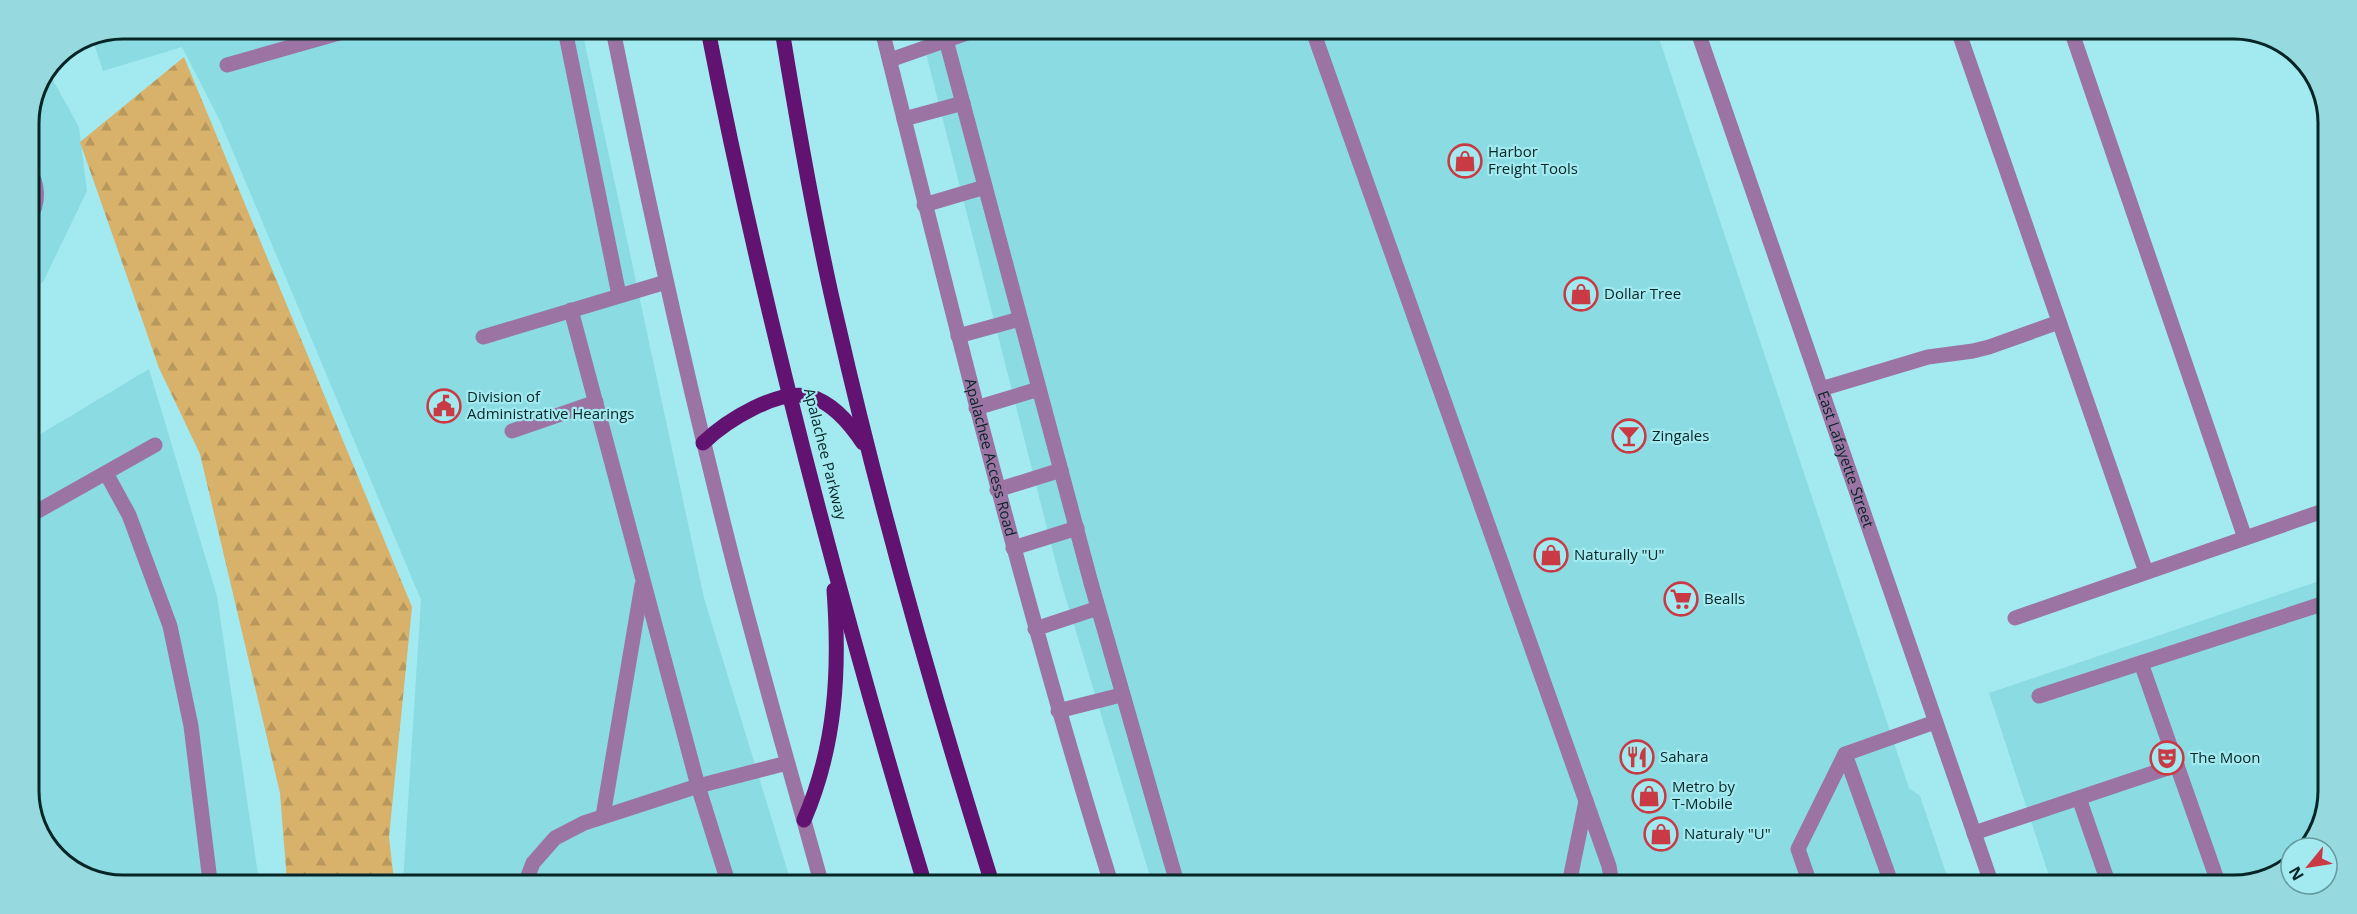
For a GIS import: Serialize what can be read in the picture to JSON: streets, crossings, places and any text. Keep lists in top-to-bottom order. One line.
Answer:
{"streets":{"main road":["Apalachee Parkway"],"street":["Apalachee Access Road","East Lafayette Street"]},"places":{"shop":["Harbor Freight Tools","Dollar Tree","Naturally \"U\"","Metro by T-Mobile","Naturaly \"U\""],"public building":["Division of Administrative Hearings"],"bar":["Zingales"],"supermarket":["Bealls"],"restaurant":["Sahara"],"theatre":["The Moon"]},"north":"bottom left"}
